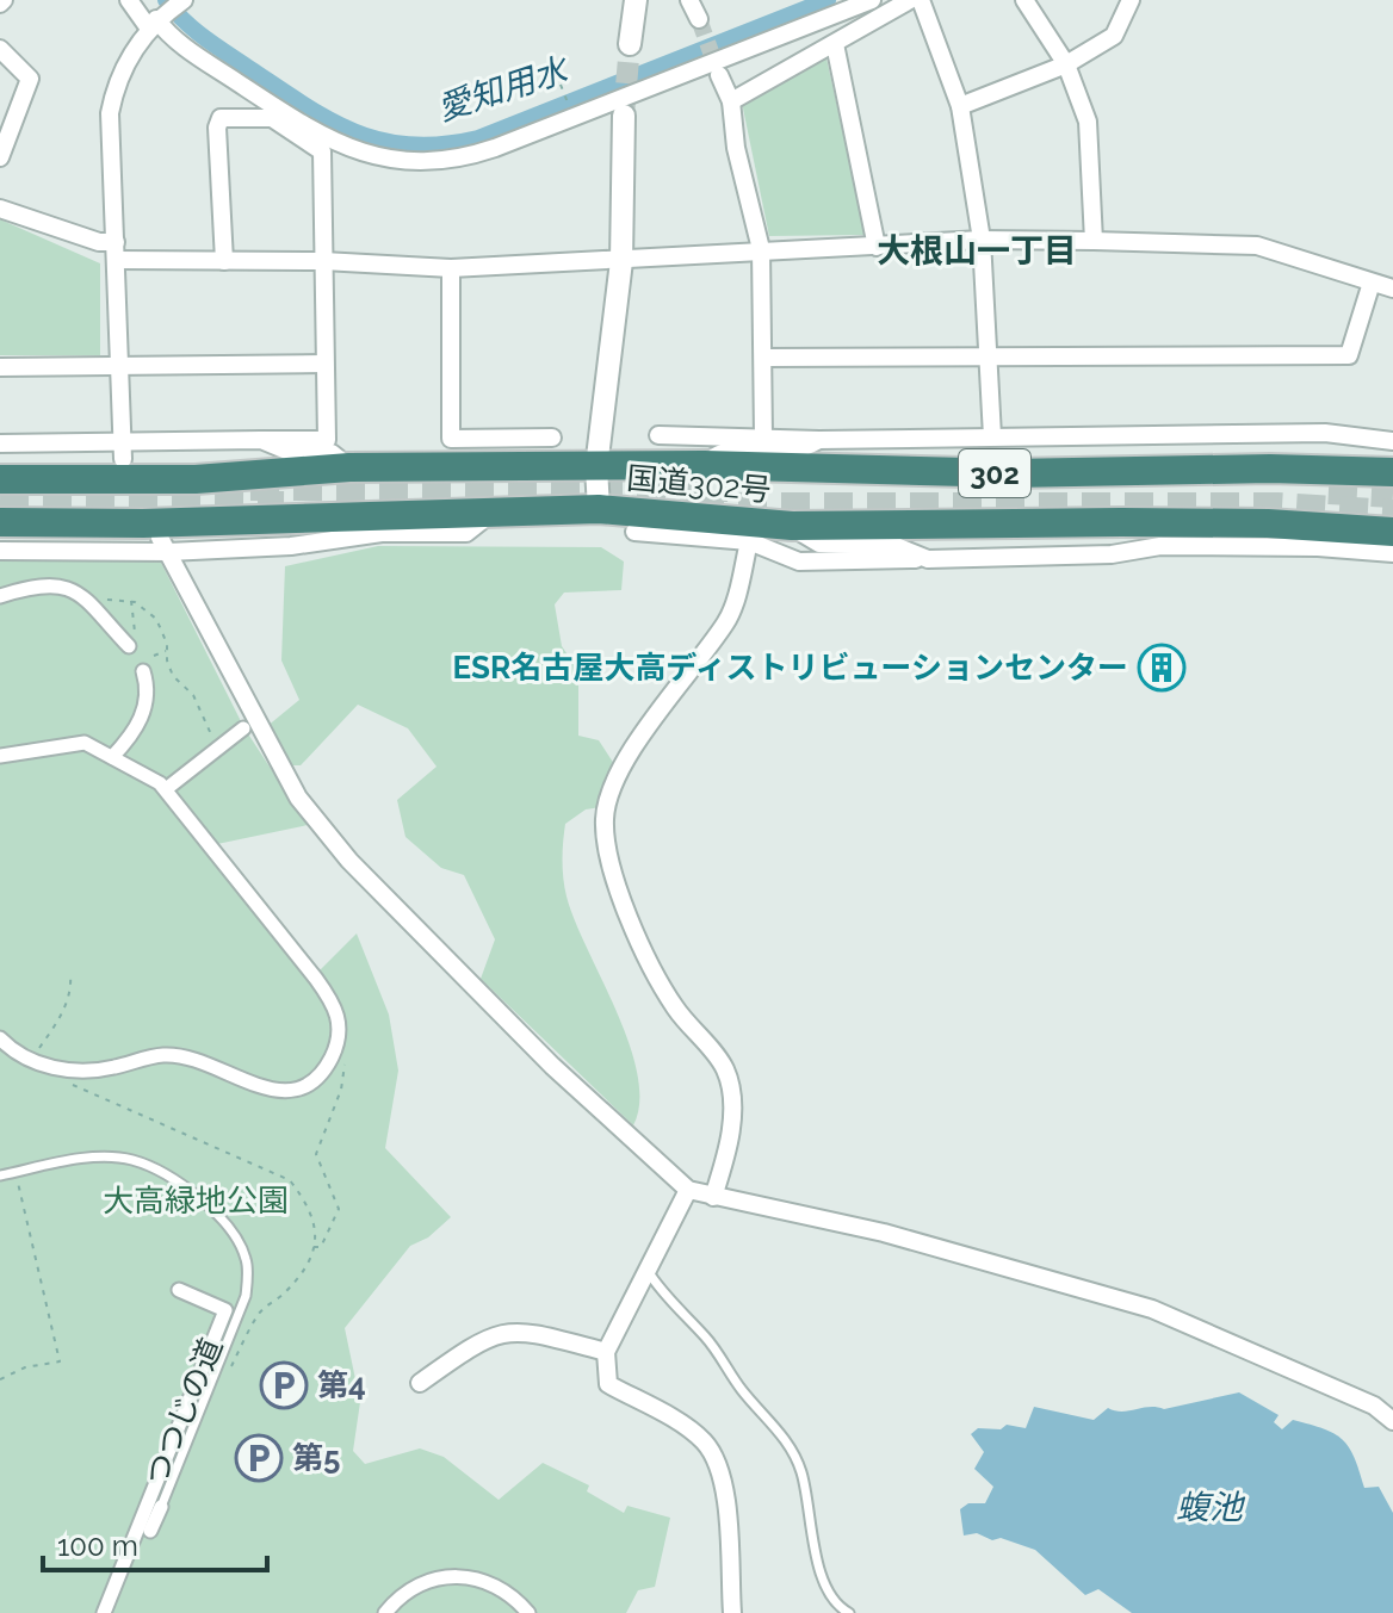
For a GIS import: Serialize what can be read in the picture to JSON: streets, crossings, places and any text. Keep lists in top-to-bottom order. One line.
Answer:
{"streets":{"highway":["302","国道302号"],"street":["つつじの道"]},"districts":["大根山一丁目"],"water":["愛知用水","蝮池"],"parks":["大高緑地公園"],"places":{"building":["ESR名古屋大高ディストリビューションセンター"],"parking":["第4","第5"]},"scale_bar":"100 m"}
